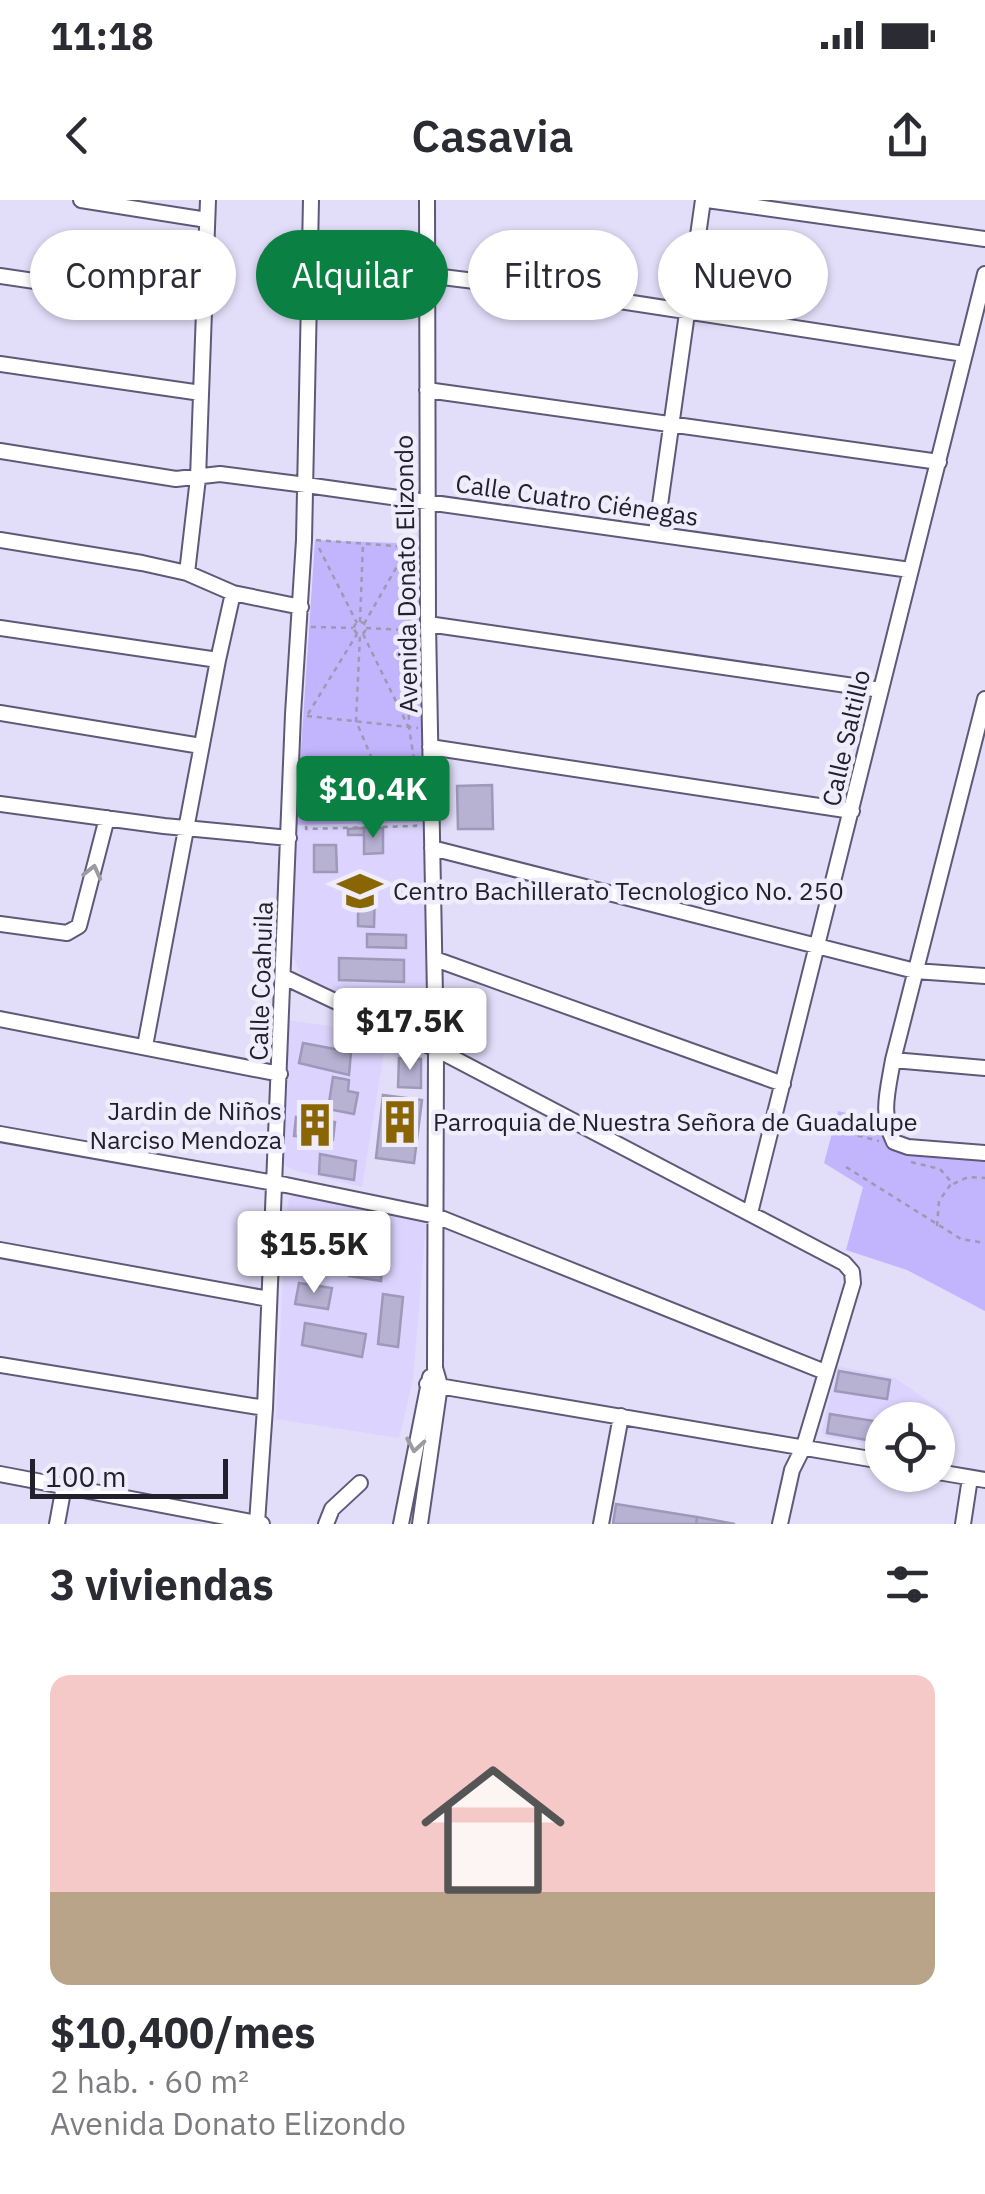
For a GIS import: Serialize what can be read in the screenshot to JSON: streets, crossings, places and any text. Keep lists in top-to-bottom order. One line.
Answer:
{"streets":{"street":["Calle Cuatro Ciénegas","Avenida Donato Elizondo","Calle Saltillo","Calle Coahuila"]},"crossings":[["Calle Cuatro Ciénegas","Avenida Donato Elizondo"],["Calle Cuatro Ciénegas","Calle Saltillo"],["Calle Cuatro Ciénegas","Calle Coahuila"]],"places":{"school or university":["Centro Bachillerato Tecnologico No. 250"],"building":["Parroquia de Nuestra Señora de Guadalupe","Jardin de Niños Narciso Mendoza"]},"scale_bar":"100 m","page":{"status":"11:18","header":"Casavia","chip":["Comprar","Alquilar","Filtros","Nuevo"],"price":["$10.4K","$17.5K","$15.5K"],"scale":"100 m","heading":"3 viviendas","list":[{"name":"$10,400/mes","note":"2 hab. · 60 m² · Avenida Donato Elizondo"}]}}
